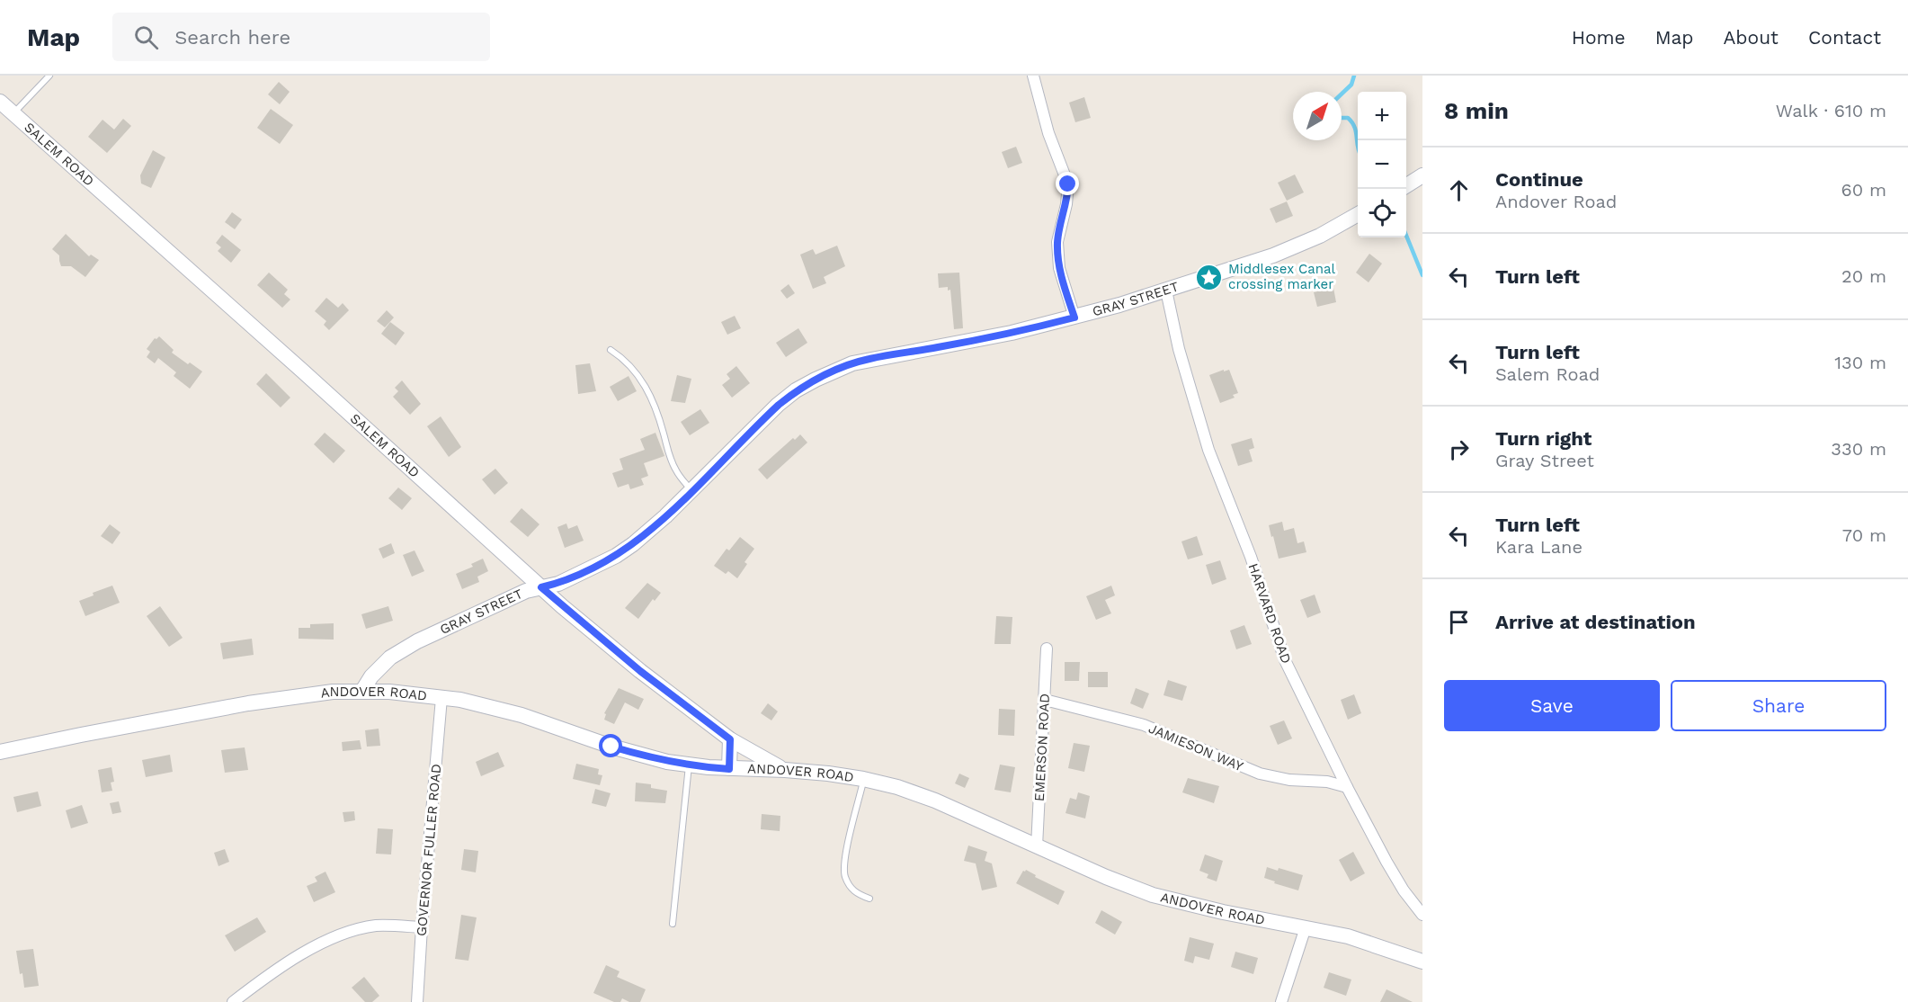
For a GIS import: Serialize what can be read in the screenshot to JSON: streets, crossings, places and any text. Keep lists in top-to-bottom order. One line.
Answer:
{"streets":{"main road":["SALEM ROAD","GRAY STREET","ANDOVER ROAD"],"street":["HARVARD ROAD","EMERSON ROAD","JAMIESON WAY","GOVERNOR FULLER ROAD"]},"crossings":[["SALEM ROAD","GRAY STREET"],["SALEM ROAD","ANDOVER ROAD"],["GRAY STREET","HARVARD ROAD"],["GRAY STREET","ANDOVER ROAD"],["HARVARD ROAD","JAMIESON WAY"],["ANDOVER ROAD","EMERSON ROAD"],["ANDOVER ROAD","GOVERNOR FULLER ROAD"],["EMERSON ROAD","JAMIESON WAY"]],"places":{"place":["Middlesex Canal crossing marker"]},"north":"top right","page":{"header":"Map","search":"Search here","nav":["Home","Map","About","Contact"],"heading":["8 min","Walk · 610 m"],"map_buttons":["+","−"],"list":[["Continue","Andover Road","60 m"],["Turn left","20 m"],["Turn left","Salem Road","130 m"],["Turn right","Gray Street","330 m"],["Turn left","Kara Lane","70 m"],"Arrive at destination"],"buttons":["Save","Share"]}}
